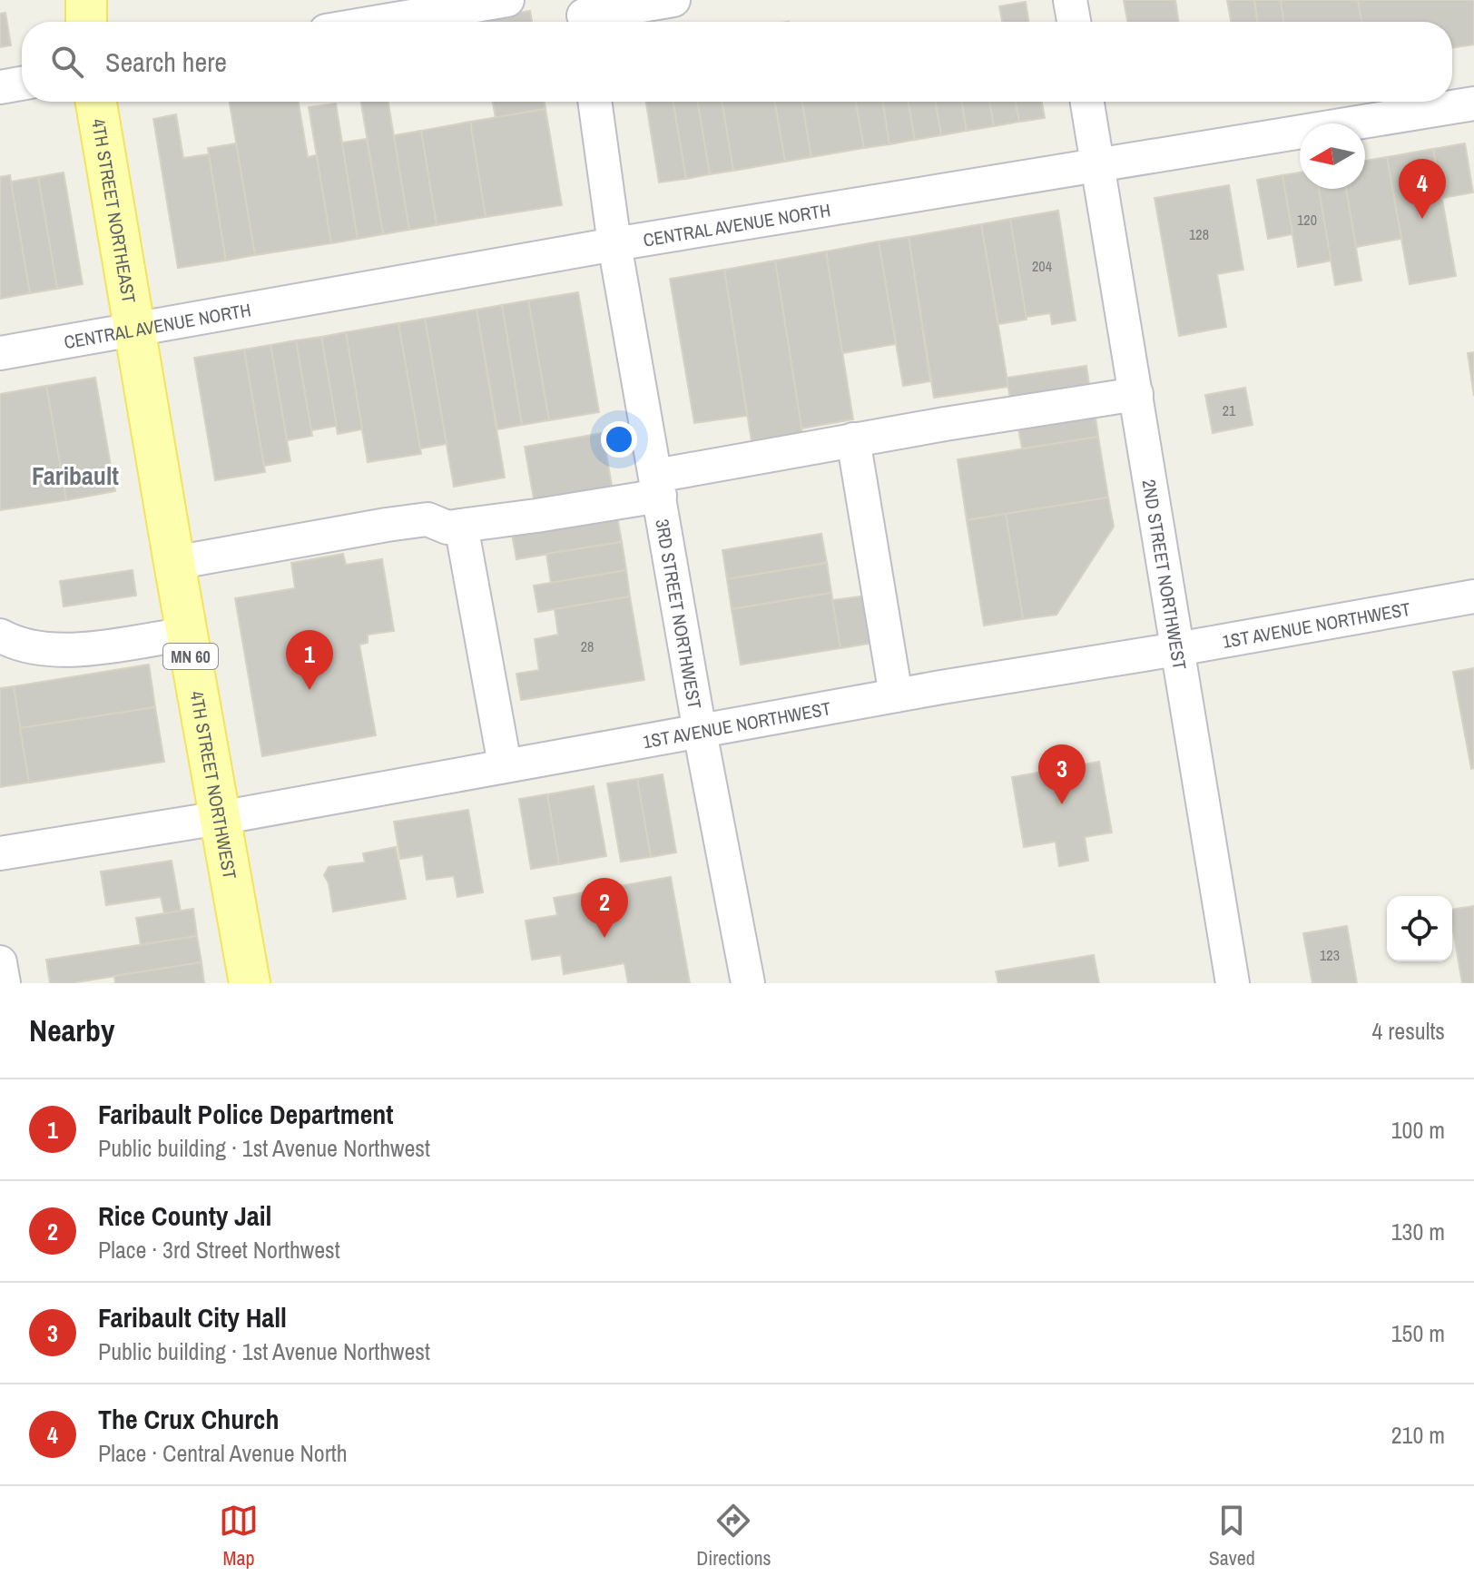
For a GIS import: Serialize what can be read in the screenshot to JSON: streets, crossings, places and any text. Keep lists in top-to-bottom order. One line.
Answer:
{"streets":{"main road":["4TH STREET NORTHEAST","MN 60","4TH STREET NORTHWEST"],"street":["CENTRAL AVENUE NORTH","2ND STREET NORTHWEST","3RD STREET NORTHWEST","1ST AVENUE NORTHWEST"]},"crossings":[["4TH STREET NORTHEAST","CENTRAL AVENUE NORTH"],["4TH STREET NORTHEAST","4TH STREET NORTHWEST"],["CENTRAL AVENUE NORTH","2ND STREET NORTHWEST"],["CENTRAL AVENUE NORTH","3RD STREET NORTHWEST"],["CENTRAL AVENUE NORTH","4TH STREET NORTHWEST"],["2ND STREET NORTHWEST","1ST AVENUE NORTHWEST"],["3RD STREET NORTHWEST","1ST AVENUE NORTHWEST"],["1ST AVENUE NORTHWEST","4TH STREET NORTHWEST"]],"districts":["Faribault"],"house_numbers":["120","128","204","21","28","123"],"north":"left","page":{"search":"Search here","pins":["4","1","3","2"],"heading":["Nearby","4 results"],"list":[{"mark":"1","name":"Faribault Police Department","note":"Public building · 1st Avenue Northwest","value":"100 m"},{"mark":"2","name":"Rice County Jail","note":"Place · 3rd Street Northwest","value":"130 m"},{"mark":"3","name":"Faribault City Hall","note":"Public building · 1st Avenue Northwest","value":"150 m"},{"mark":"4","name":"The Crux Church","note":"Place · Central Avenue North","value":"210 m"}],"nav":["Map","Directions","Saved"]}}
